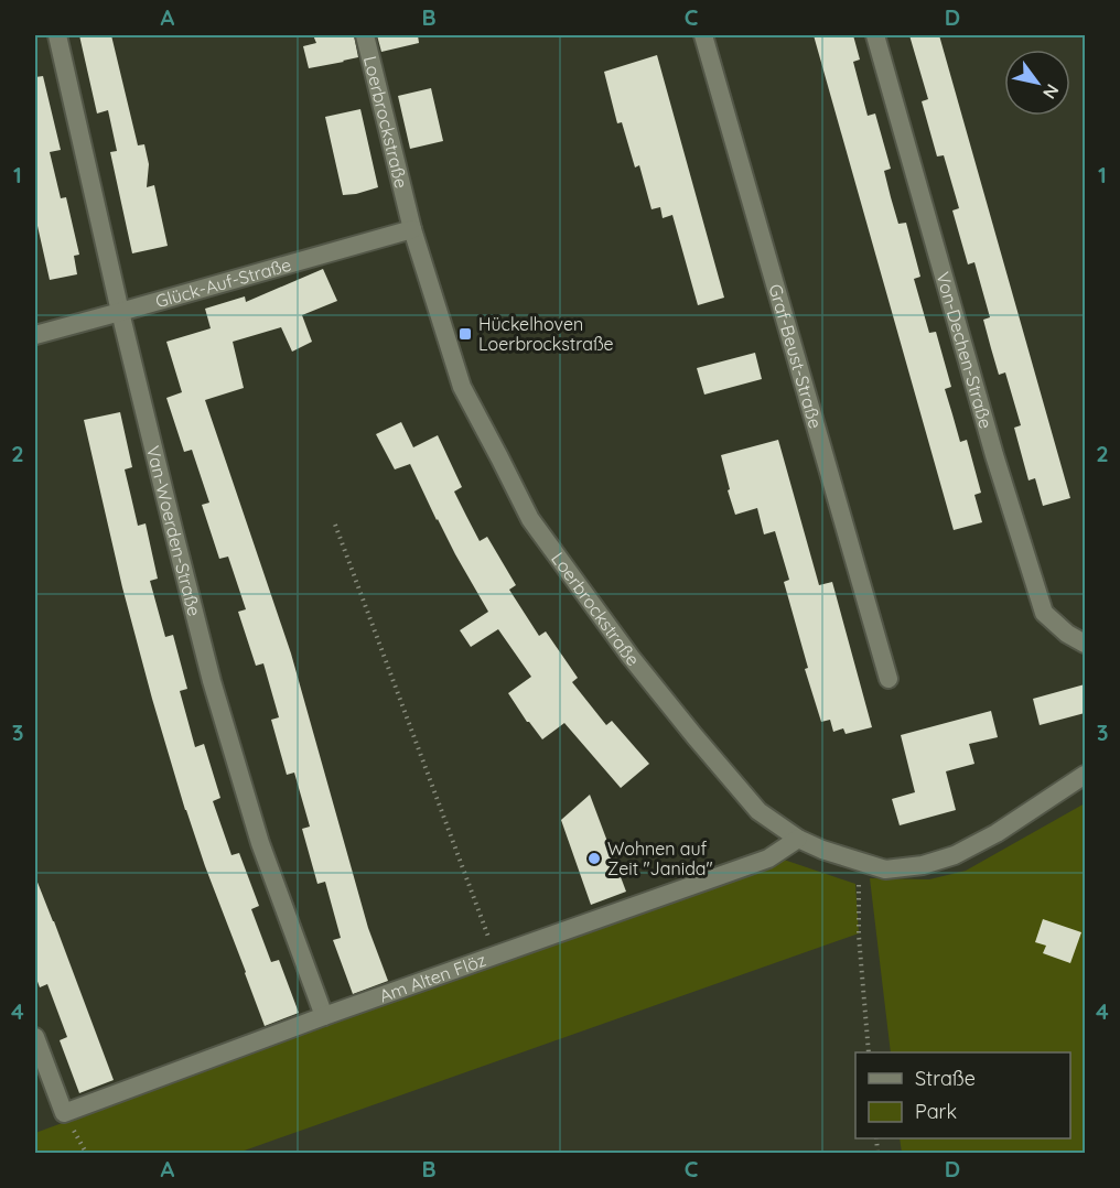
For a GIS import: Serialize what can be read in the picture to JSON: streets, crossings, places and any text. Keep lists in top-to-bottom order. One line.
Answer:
{"streets":{"street":["Loerbrockstraße","Glück-Auf-Straße","Von-Dechen-Straße","Graf-Beust-Straße","Van-Woerden-Straße","Am Alten Flöz"]},"crossings":[["Loerbrockstraße","Glück-Auf-Straße"],["Loerbrockstraße","Am Alten Flöz"],["Glück-Auf-Straße","Van-Woerden-Straße"],["Van-Woerden-Straße","Am Alten Flöz"]],"places":{"transit":["Hückelhoven Loerbrockstraße"],"other":["Wohnen auf Zeit \"Janida\""]},"legend":["Straße","Park"],"north":"bottom right","grid":{"columns":["A","B","C","D"],"rows":["1","2","3","4"]}}
